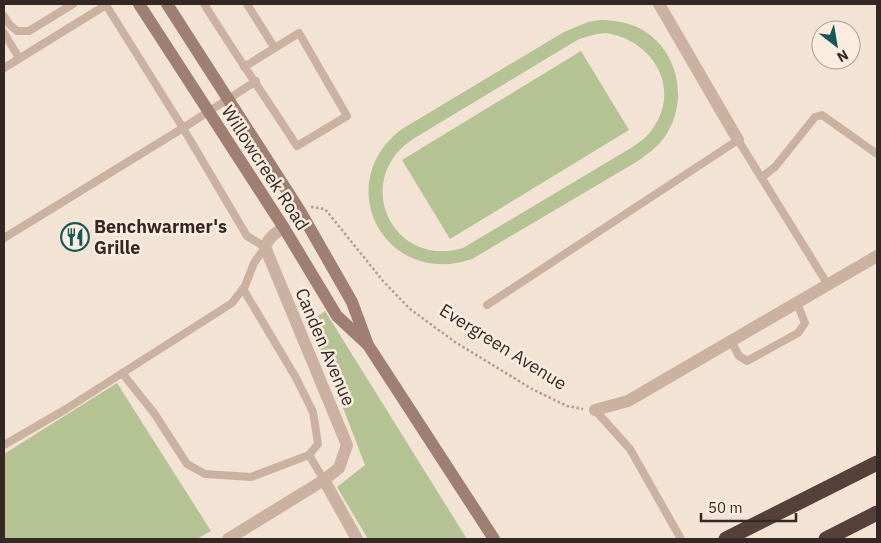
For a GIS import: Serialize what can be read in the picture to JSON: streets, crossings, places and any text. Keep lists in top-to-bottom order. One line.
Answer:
{"streets":{"main road":["Willowcreek Road"],"street":["Canden Avenue"],"path":["Evergreen Avenue"]},"crossings":[["Willowcreek Road","Evergreen Avenue"]],"places":{"restaurant":["Benchwarmer's Grille"]},"scale_bar":"50 m","north":"bottom right"}
